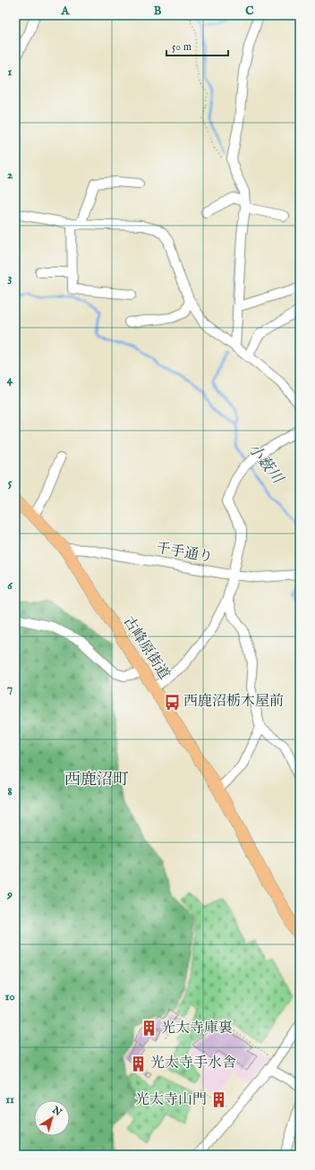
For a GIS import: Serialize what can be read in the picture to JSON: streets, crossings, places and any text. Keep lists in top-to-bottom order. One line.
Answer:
{"streets":{"main road":["古峰原街道"],"street":["千手通り"]},"crossings":[["千手通り","古峰原街道"]],"districts":["西鹿沼町"],"water":["小薮川"],"places":{"bus stop":["西鹿沼栃木屋前"],"building":["光太寺庫裏","光太寺手水舎","光太寺山門"]},"scale_bar":"50 m","north":"top right","grid":{"columns":["A","B","C"],"rows":["1","2","3","4","5","6","7","8","9","10","11"]}}
